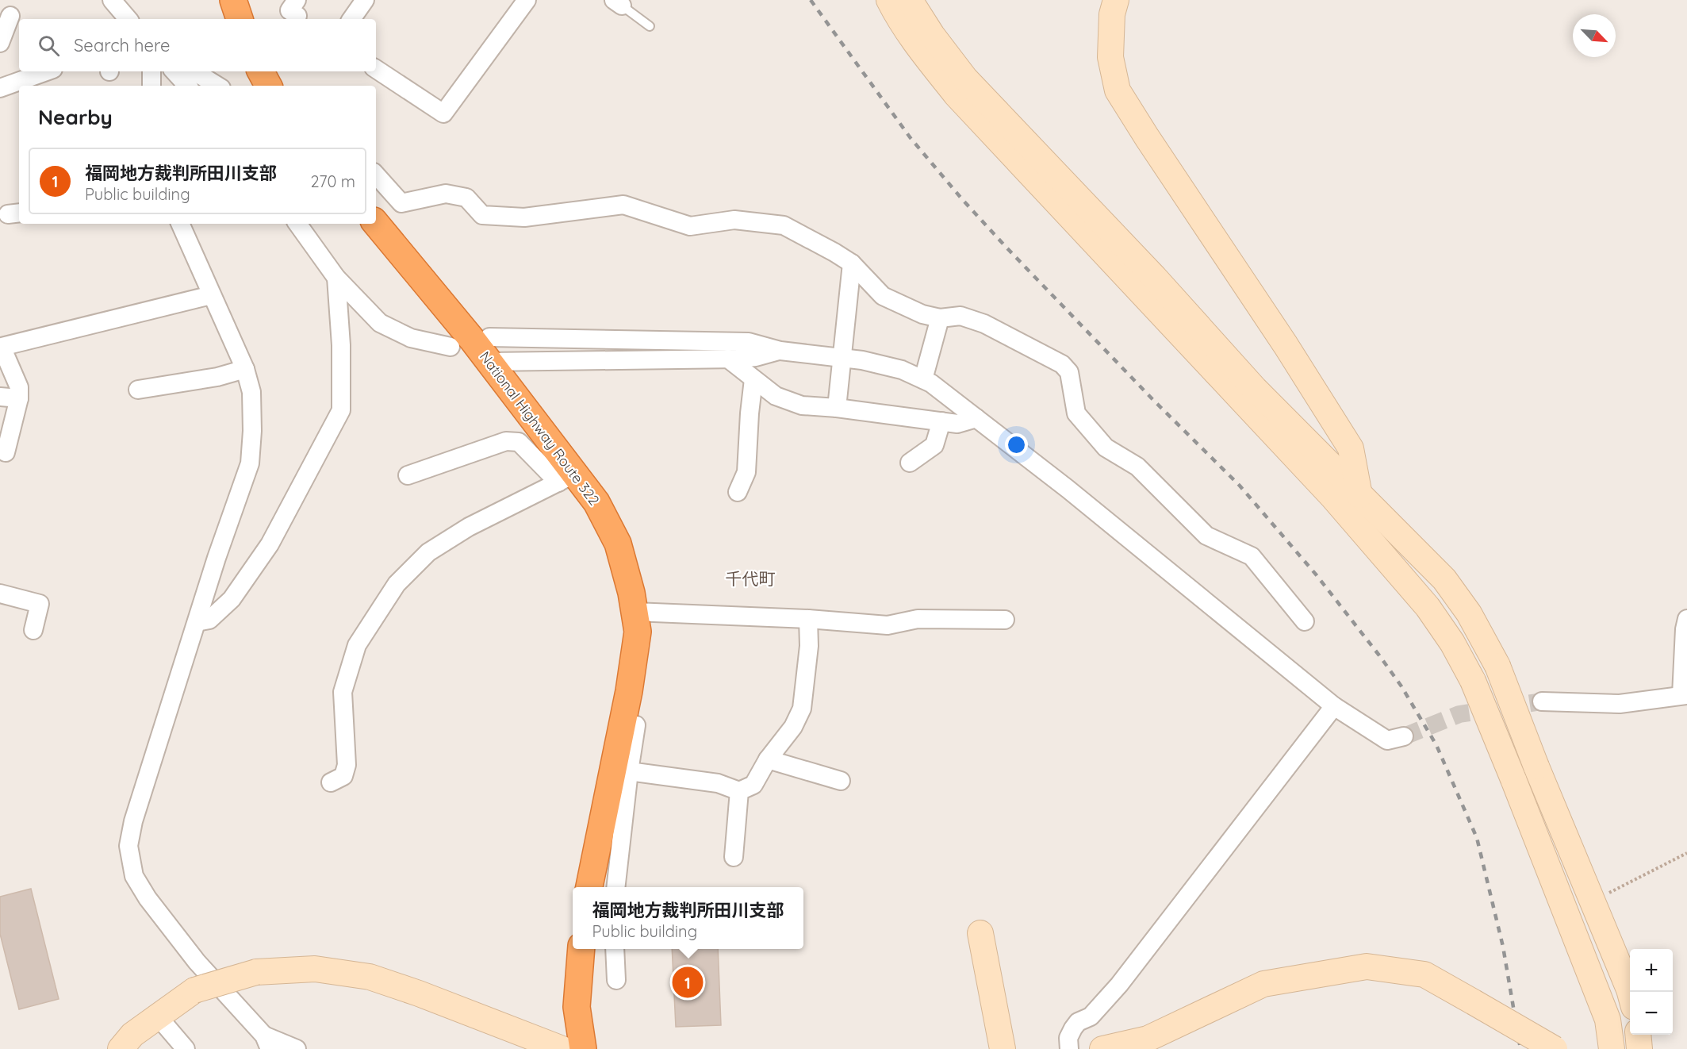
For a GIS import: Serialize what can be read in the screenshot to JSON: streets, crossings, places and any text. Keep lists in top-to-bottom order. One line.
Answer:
{"streets":{"highway":["National Highway Route 322"]},"districts":["千代町"],"north":"bottom right","page":{"search":"Search here","heading":"Nearby","list":[{"mark":"1","name":"福岡地方裁判所田川支部","note":"Public building","value":"270 m"}],"popup":["福岡地方裁判所田川支部","Public building"],"map_buttons":["+","−"],"pins":"1"}}
